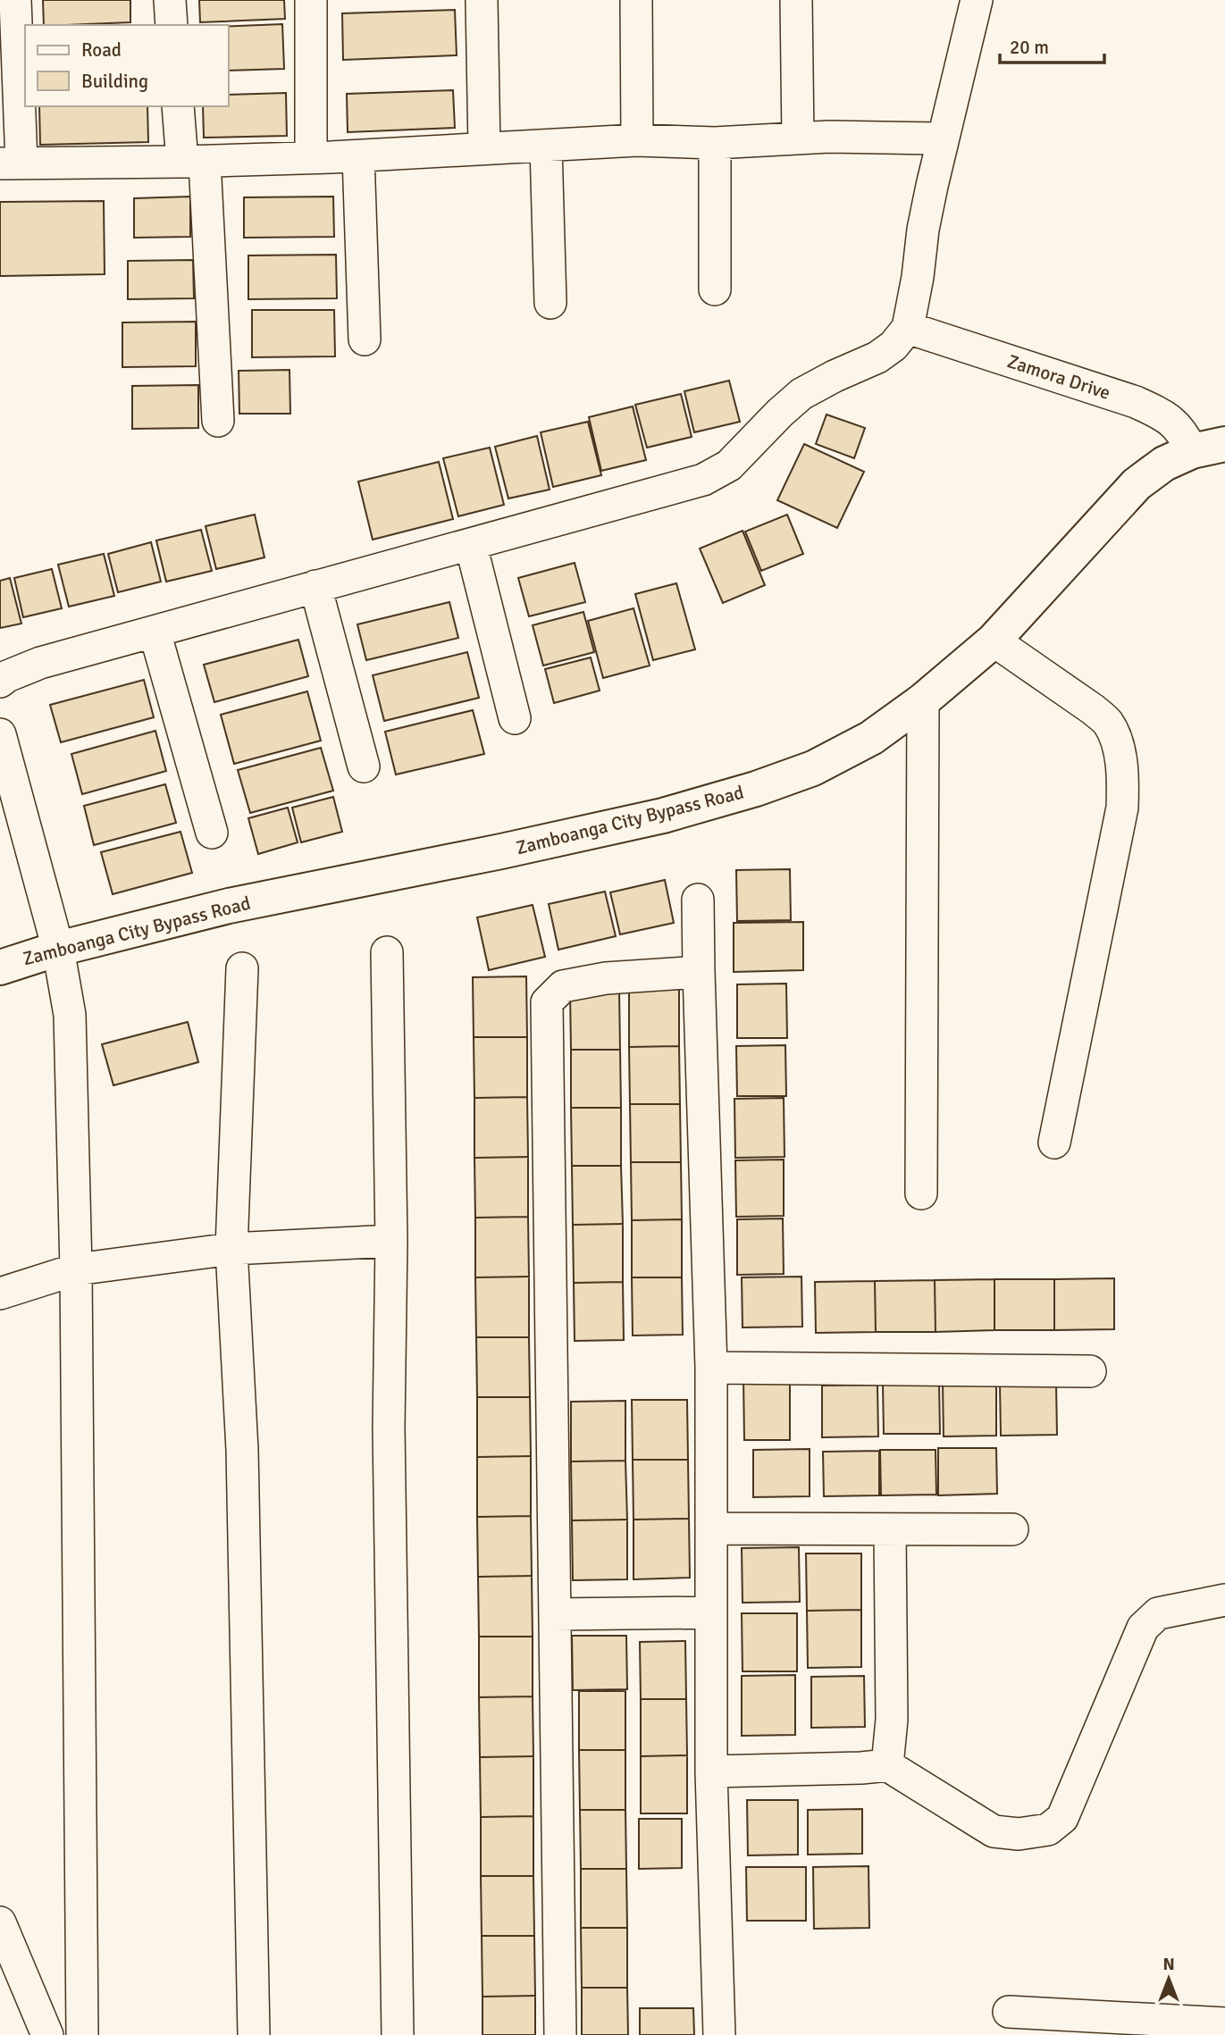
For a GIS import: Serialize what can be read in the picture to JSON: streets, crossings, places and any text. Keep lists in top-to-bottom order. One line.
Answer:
{"streets":{"main road":["Zamboanga City Bypass Road"],"street":["Zamora Drive"]},"crossings":[["Zamora Drive","Zamboanga City Bypass Road"]],"legend":["Road","Building"],"scale_bar":"20 m","north":"top"}
